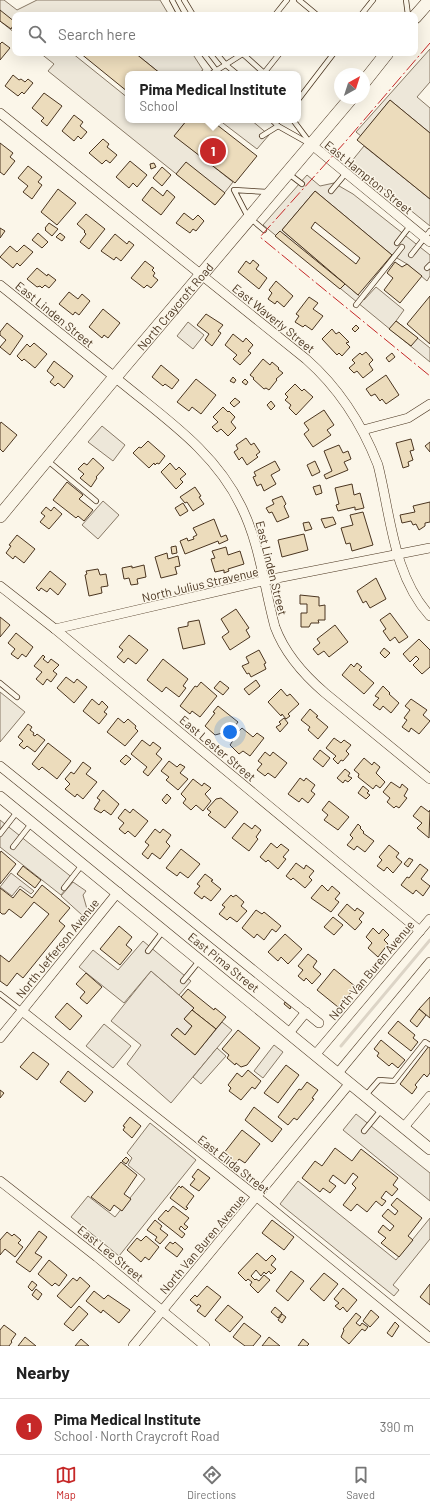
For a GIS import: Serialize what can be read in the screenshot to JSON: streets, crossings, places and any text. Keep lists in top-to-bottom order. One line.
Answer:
{"streets":{"main road":["North Craycroft Road"],"street":["East Hampton Street","East Linden Street","East Waverly Street","North Julius Stravenue","East Lester Street","North Jefferson Avenue","East Pima Street","North Van Buren Avenue","East Elida Street","East Lee Street"]},"crossings":[["East Hampton Street","North Craycroft Road"],["North Craycroft Road","East Linden Street"],["North Craycroft Road","East Waverly Street"],["East Linden Street","North Julius Stravenue"],["East Waverly Street","North Julius Stravenue"],["North Julius Stravenue","East Lester Street"],["East Lester Street","North Van Buren Avenue"],["North Jefferson Avenue","East Pima Street"],["North Jefferson Avenue","East Elida Street"],["East Pima Street","North Van Buren Avenue"],["North Van Buren Avenue","East Elida Street"],["North Van Buren Avenue","East Lee Street"]],"north":"top right","page":{"search":"Search here","popup":["Pima Medical Institute","School"],"pins":"1","heading":"Nearby","list":[{"mark":"1","name":"Pima Medical Institute","note":"School · North Craycroft Road","value":"390 m"}],"nav":["Map","Directions","Saved"]}}
